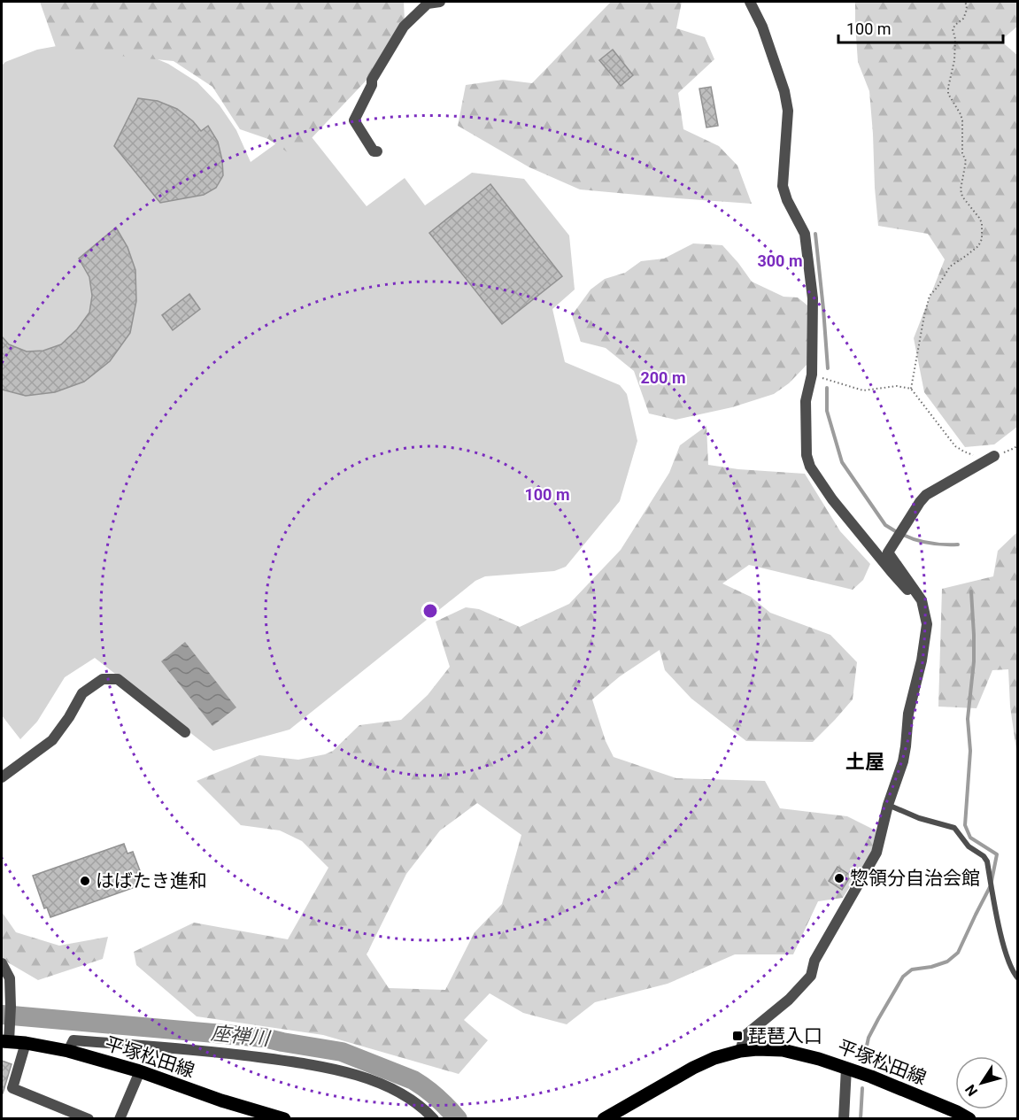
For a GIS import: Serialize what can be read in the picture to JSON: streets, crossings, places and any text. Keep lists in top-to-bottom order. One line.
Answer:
{"streets":{"main road":["平塚松田線"]},"districts":["土屋"],"water":["座禅川"],"places":{"other":["惣領分自治会館","はばたき進和"],"transit":["琵琶入口"]},"scale_bar":"100 m","north":"bottom left","rings":["300 m","200 m","100 m"]}
